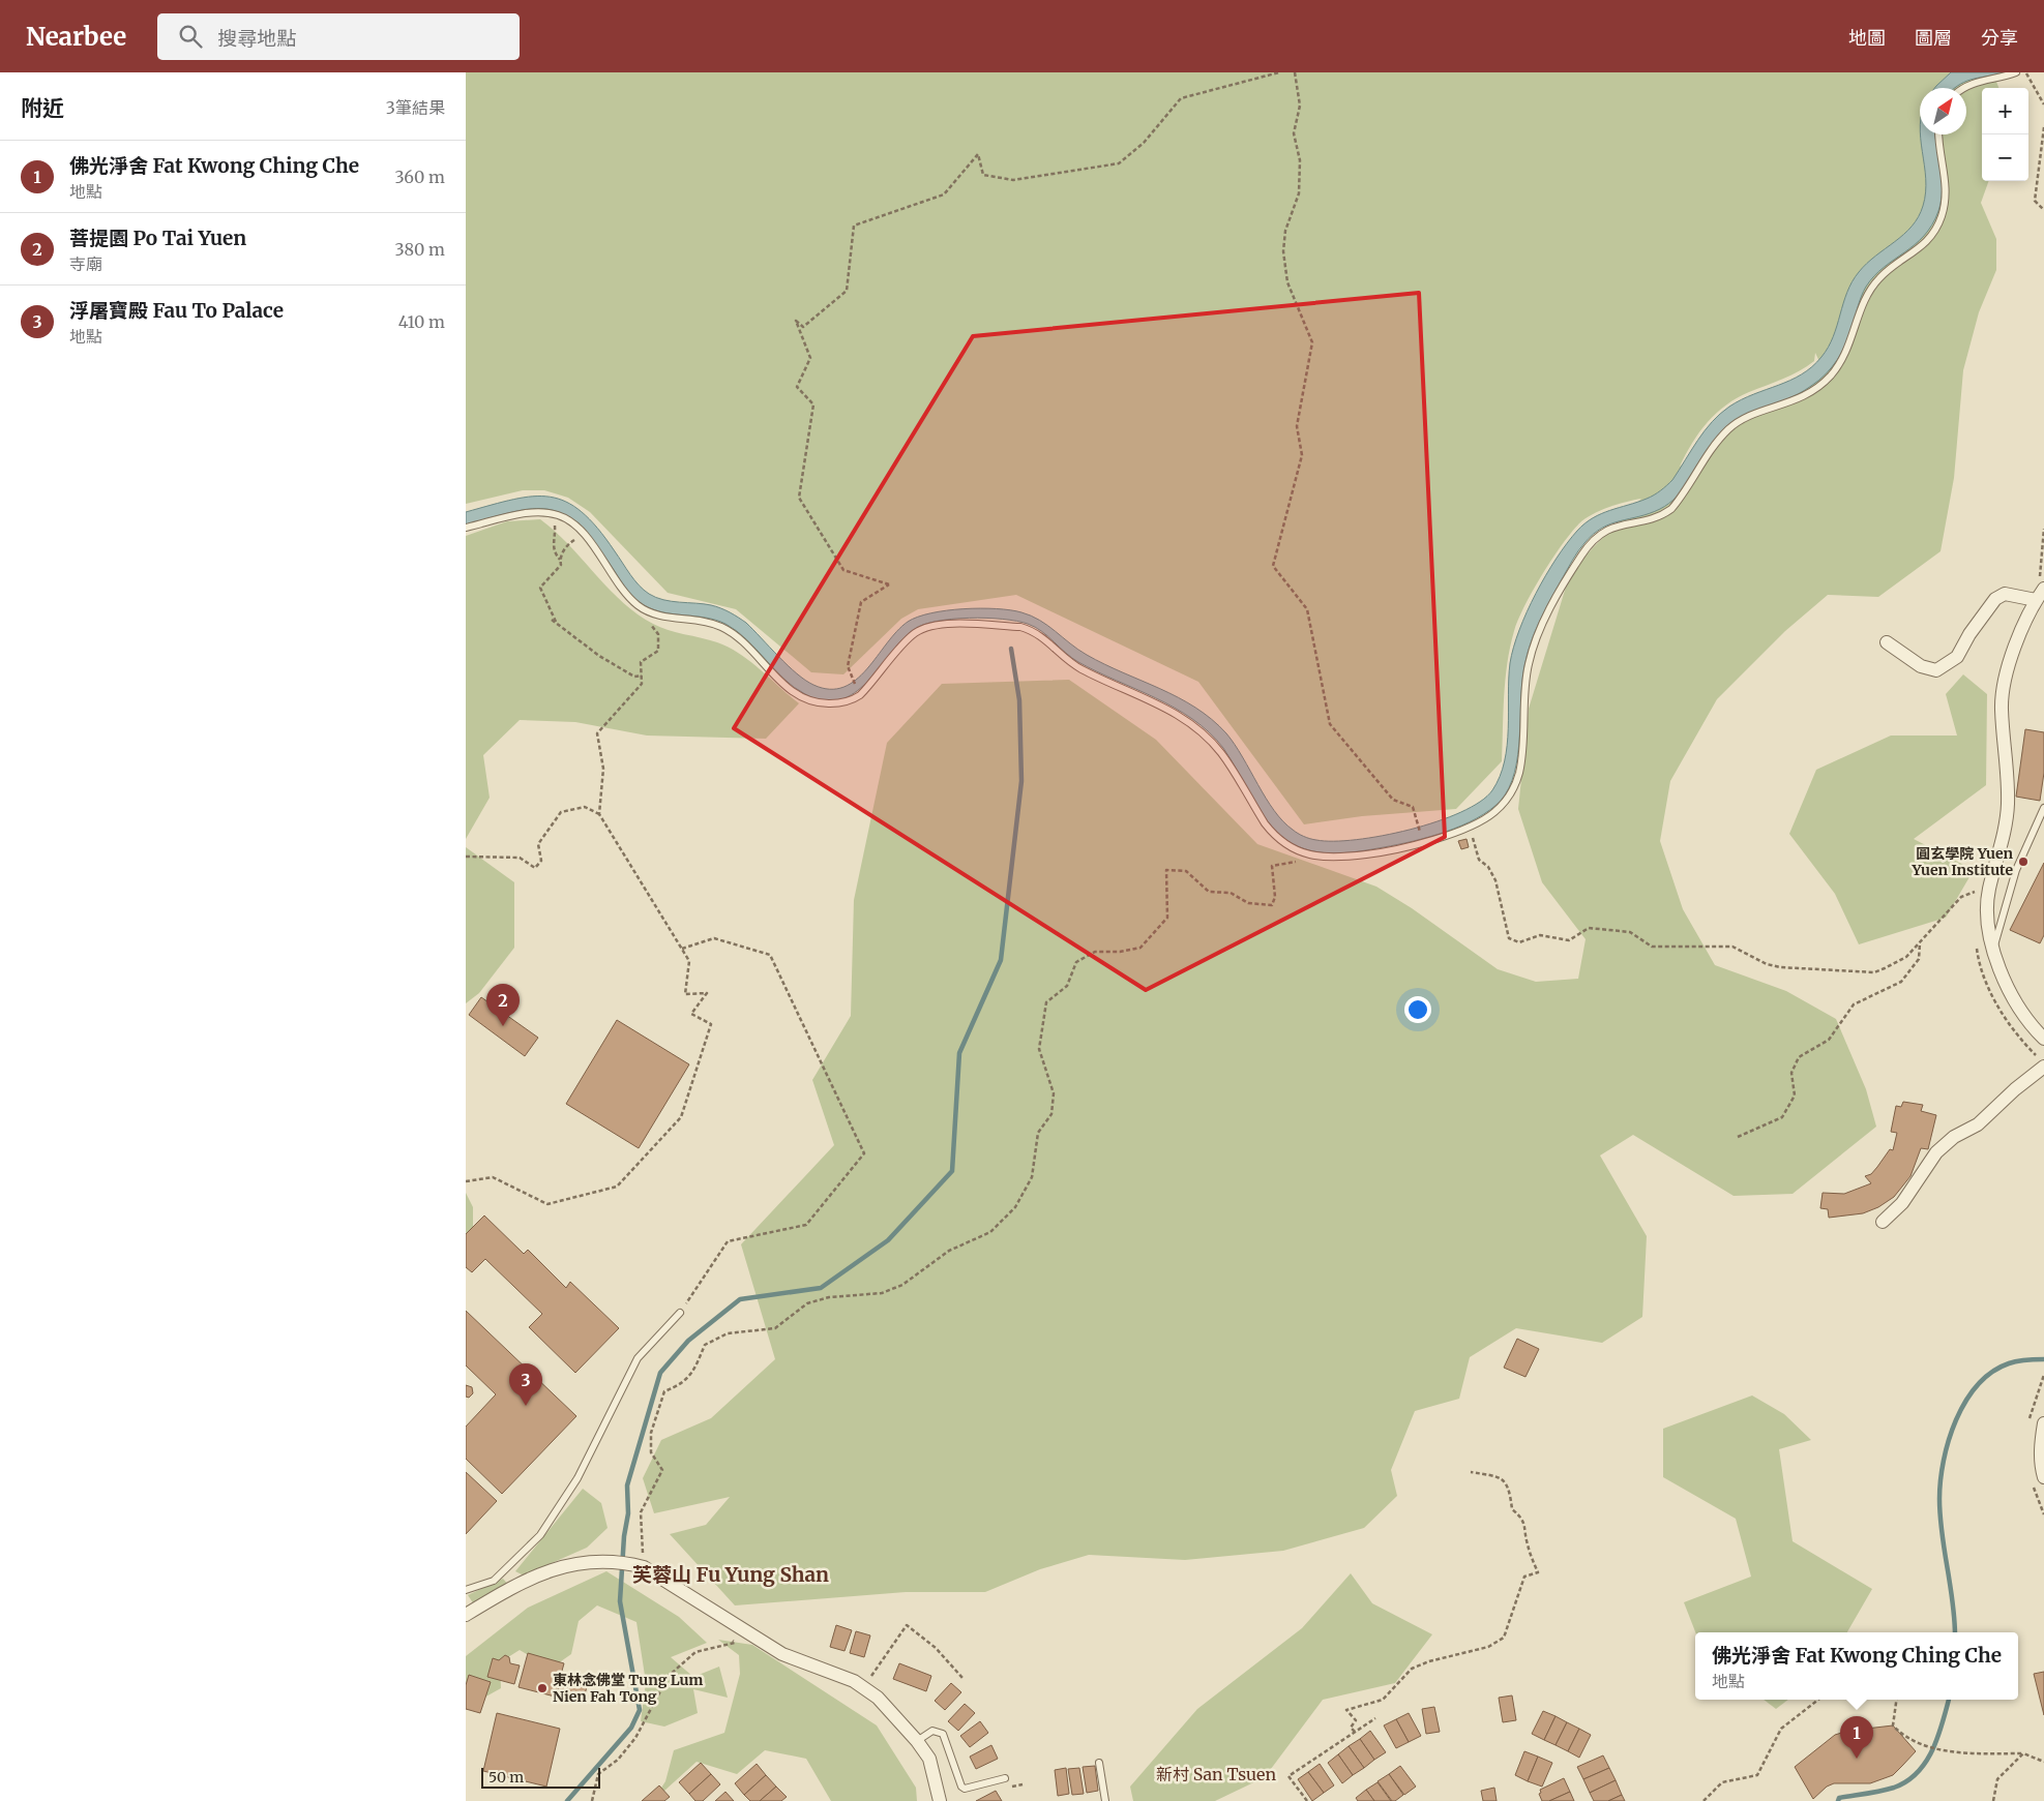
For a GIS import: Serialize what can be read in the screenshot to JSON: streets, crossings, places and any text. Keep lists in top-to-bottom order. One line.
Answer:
{"districts":["芙蓉山 Fu Yung Shan","新村 San Tsuen"],"places":["圓玄學院 Yuen Yuen Institute","東林念佛堂 Tung Lum Nien Fah Tong"],"scale_bar":"50 m","north":"top right","page":{"header":"Nearbee","search":"搜尋地點","nav":["地圖","圖層","分享"],"heading":["附近","3筆結果"],"map_buttons":["+","−"],"list":[{"mark":"1","name":"佛光淨舍 Fat Kwong Ching Che","note":"地點","value":"360 m"},{"mark":"2","name":"菩提園 Po Tai Yuen","note":"寺廟","value":"380 m"},{"mark":"3","name":"浮屠寶殿 Fau To Palace","note":"地點","value":"410 m"}],"pins":["2","3","1"],"popup":["佛光淨舍 Fat Kwong Ching Che","地點"],"scale":"50 m"}}
